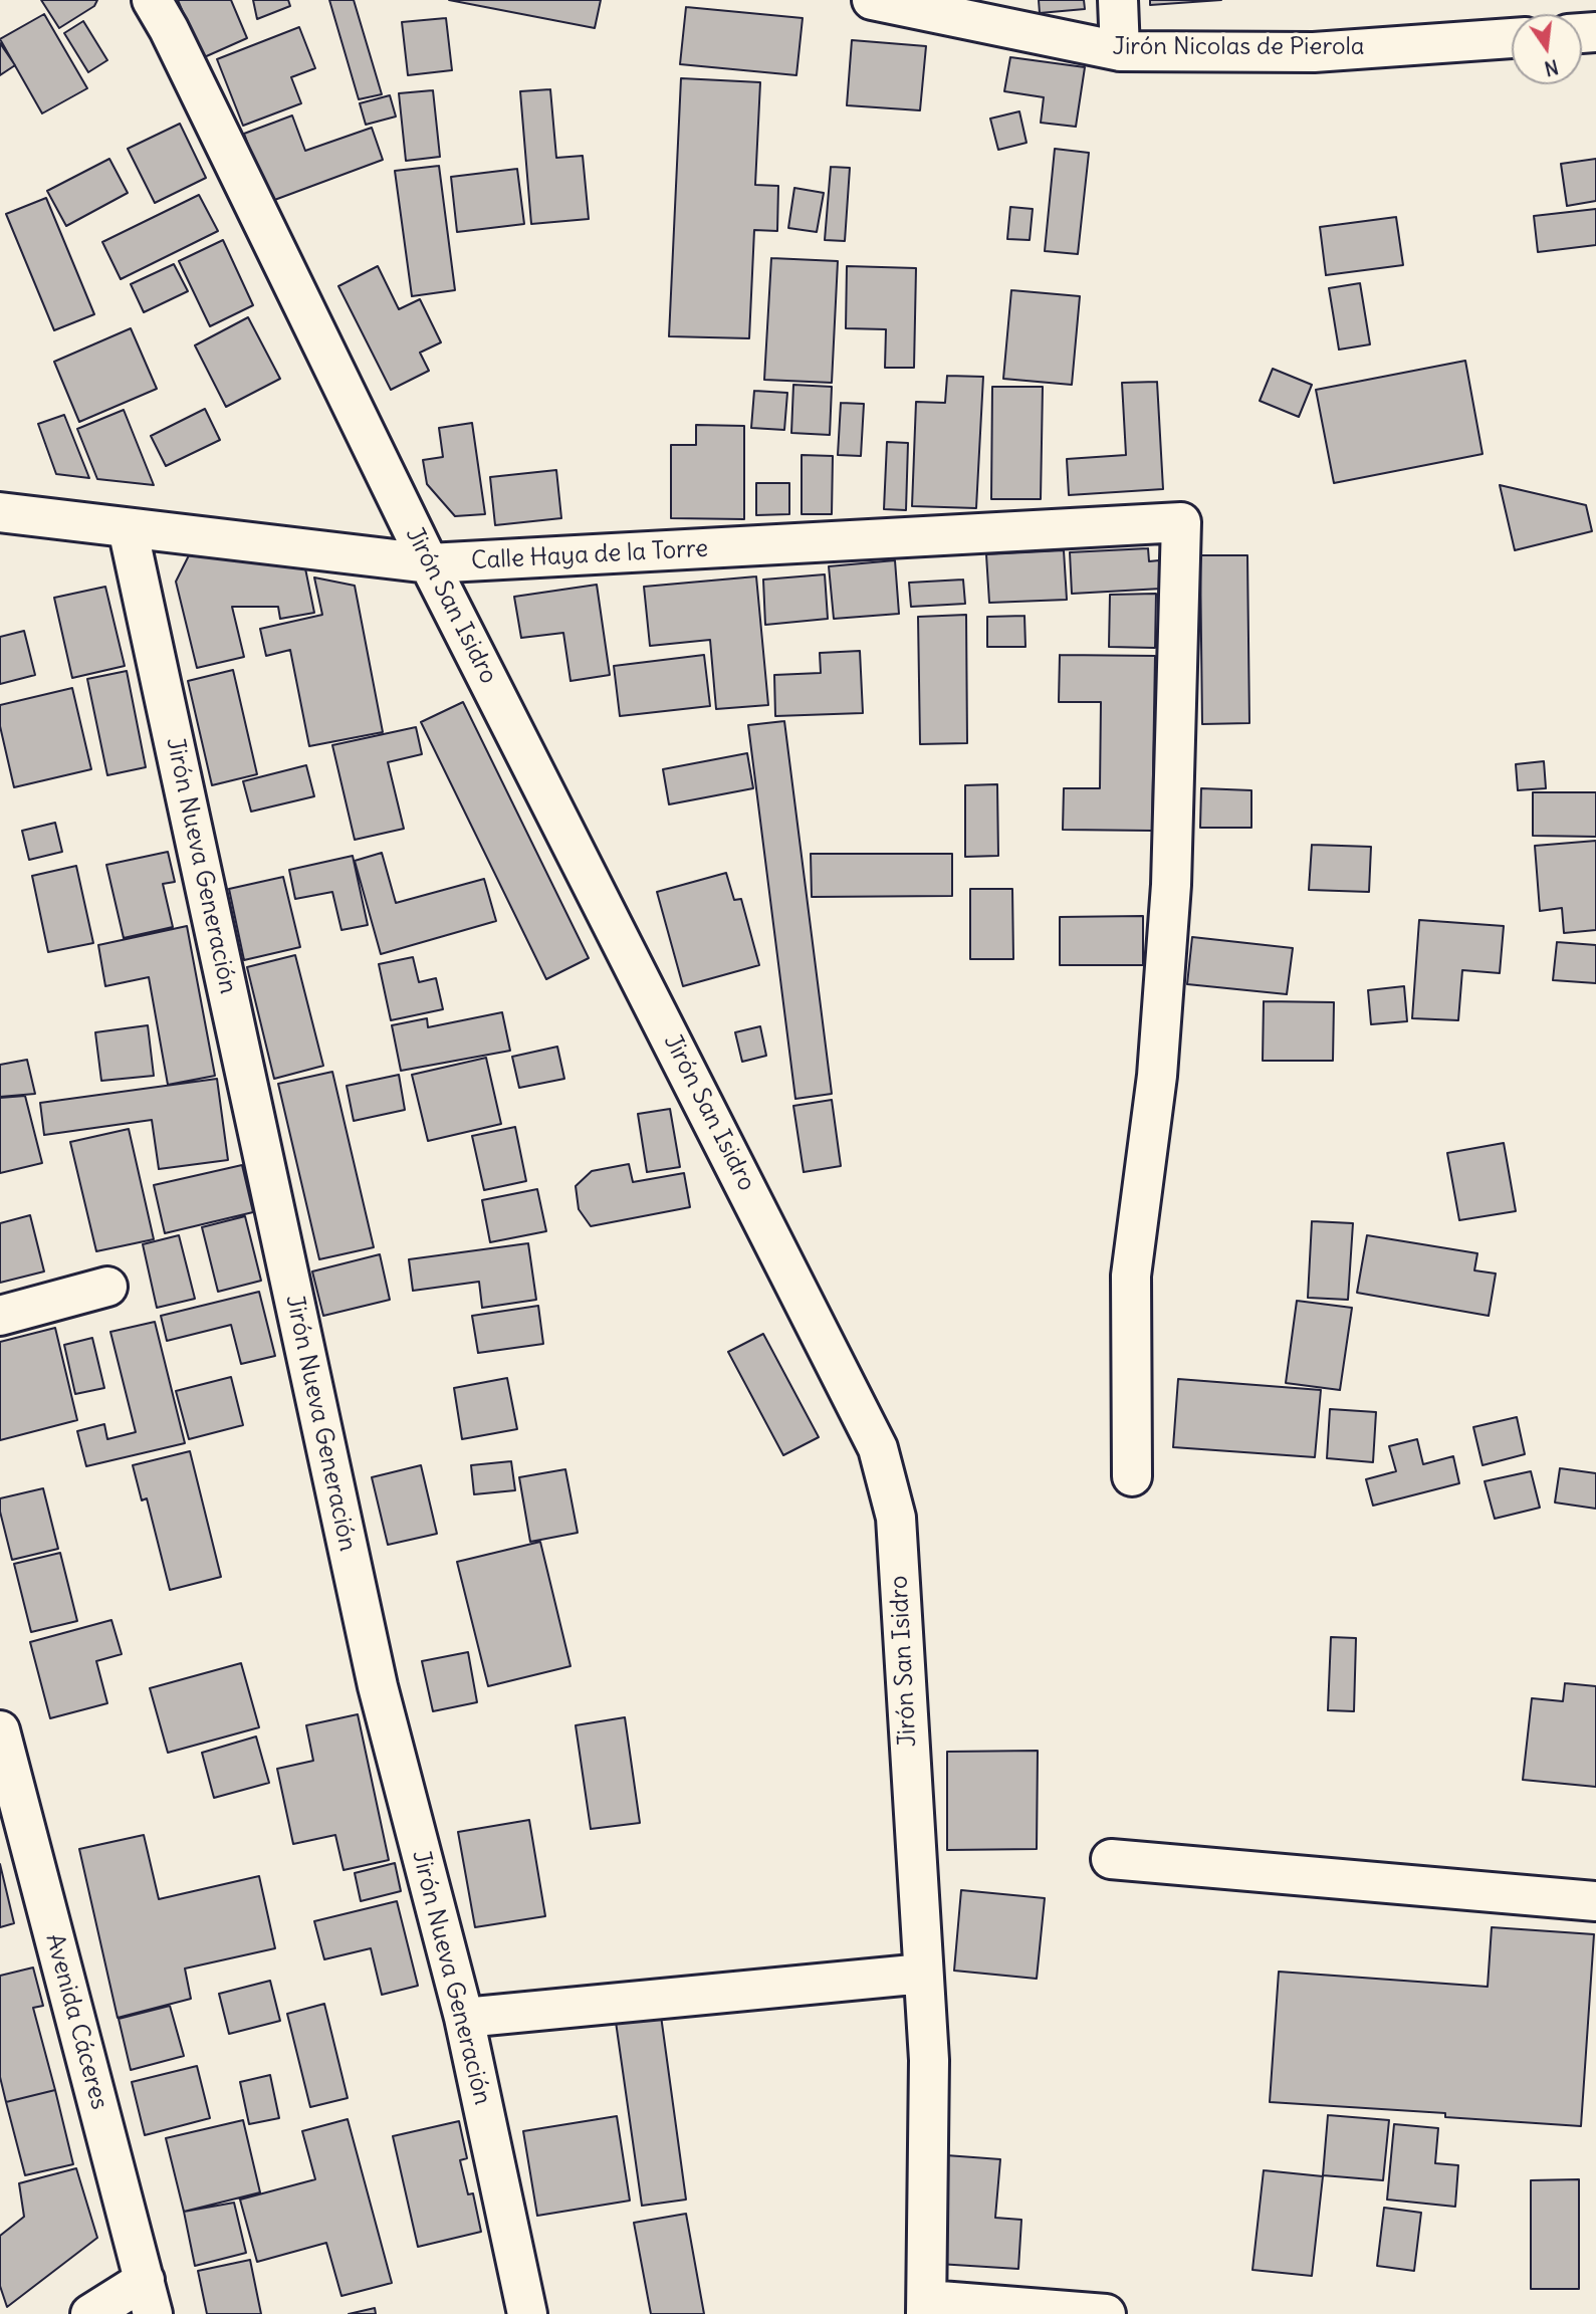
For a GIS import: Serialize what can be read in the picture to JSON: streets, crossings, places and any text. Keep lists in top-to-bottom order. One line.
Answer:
{"streets":{"street":["Jirón Nicolas de Pierola","Calle Haya de la Torre","Jirón San Isidro","Jirón Nueva Generación","Avenida Cáceres"]},"crossings":[["Calle Haya de la Torre","Jirón San Isidro"],["Calle Haya de la Torre","Jirón Nueva Generación"]],"north":"bottom"}
